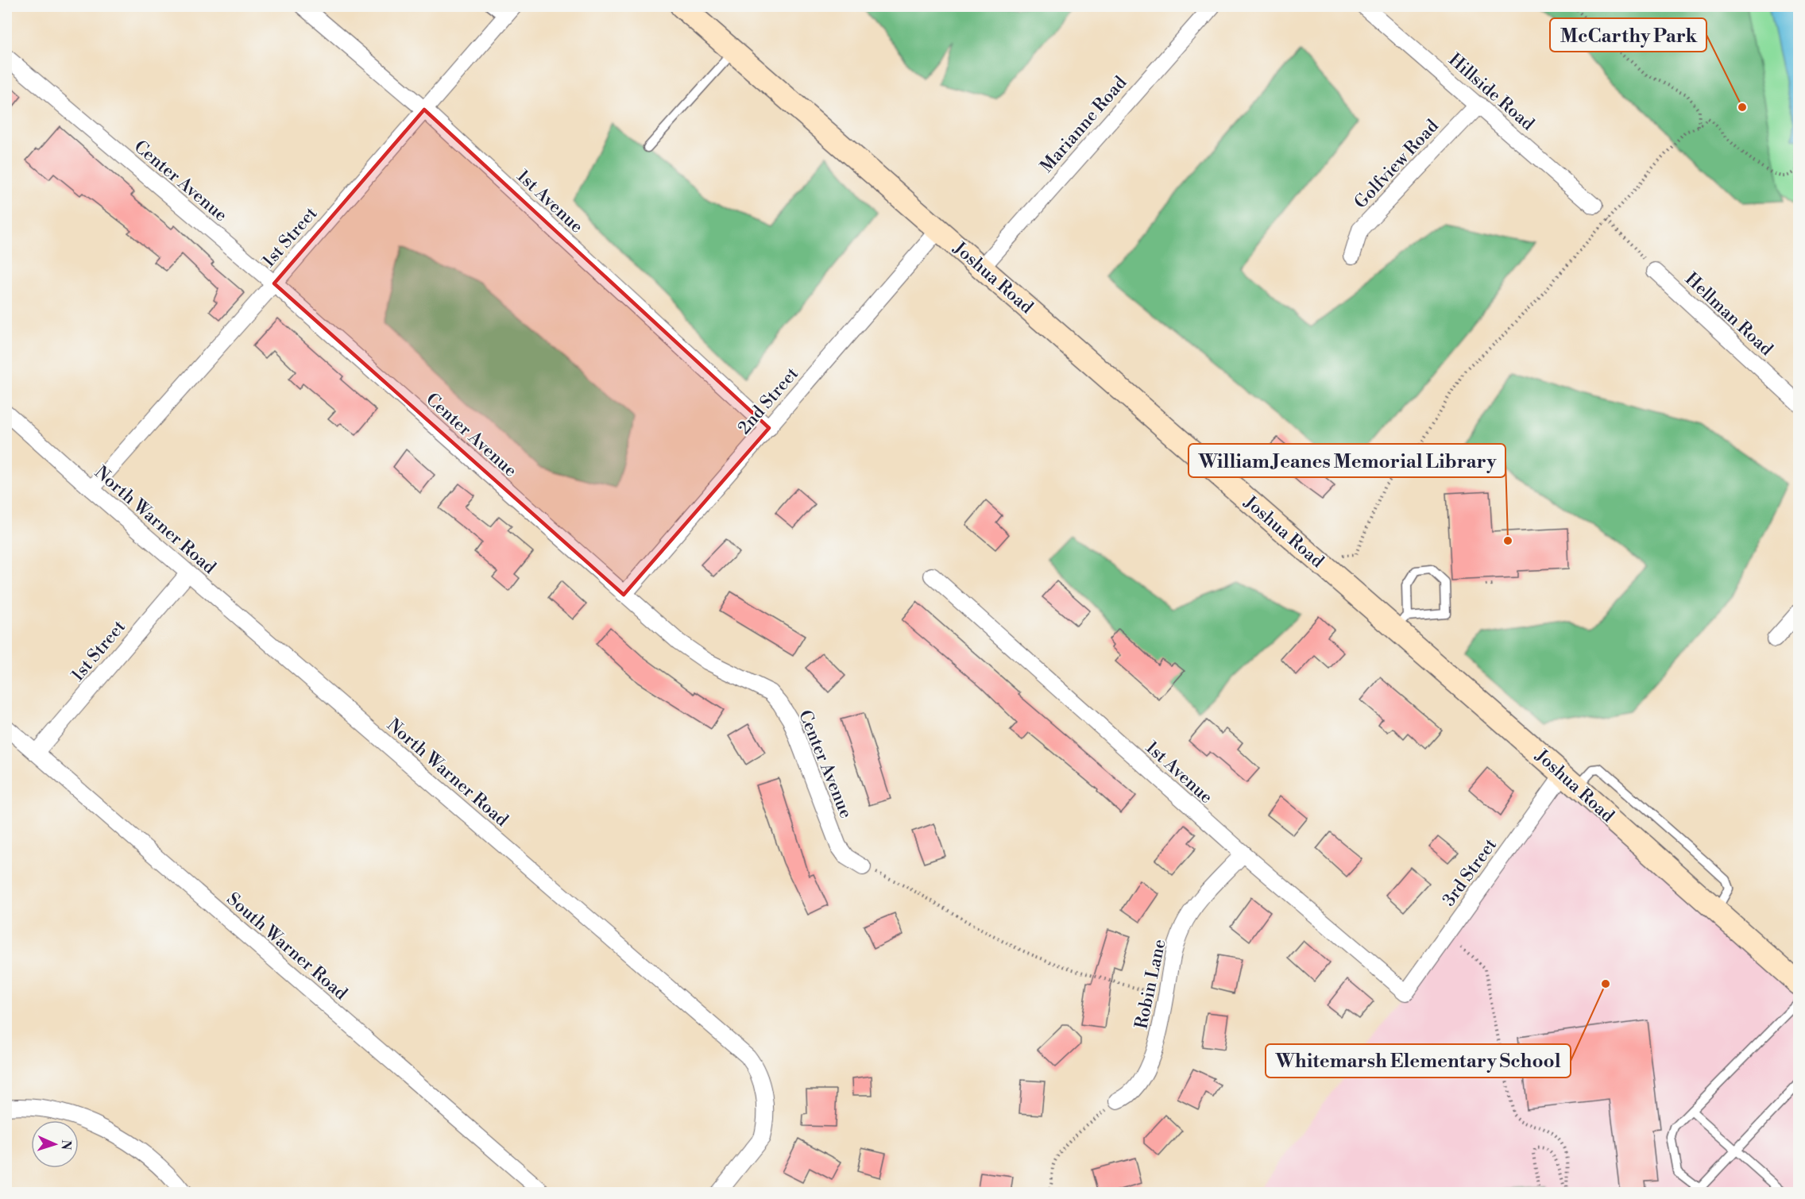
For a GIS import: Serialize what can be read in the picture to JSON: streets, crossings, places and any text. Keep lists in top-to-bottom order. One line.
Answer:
{"streets":{"main road":["Joshua Road"],"street":["Hillside Road","Marianne Road","Golfview Road","Center Avenue","1st Avenue","1st Street","Hellman Road","2nd Street","North Warner Road","3rd Street","South Warner Road","Robin Lane"]},"crossings":[["Hillside Road","Golfview Road"],["Marianne Road","Joshua Road"],["Center Avenue","1st Street"],["Center Avenue","2nd Street"],["1st Avenue","1st Street"],["1st Avenue","2nd Street"],["1st Avenue","3rd Street"],["1st Avenue","Robin Lane"],["1st Street","North Warner Road"],["1st Street","South Warner Road"],["Joshua Road","2nd Street"],["Joshua Road","3rd Street"]],"places":["McCarthy Park","William Jeanes Memorial Library","Whitemarsh Elementary School"],"north":"right"}
